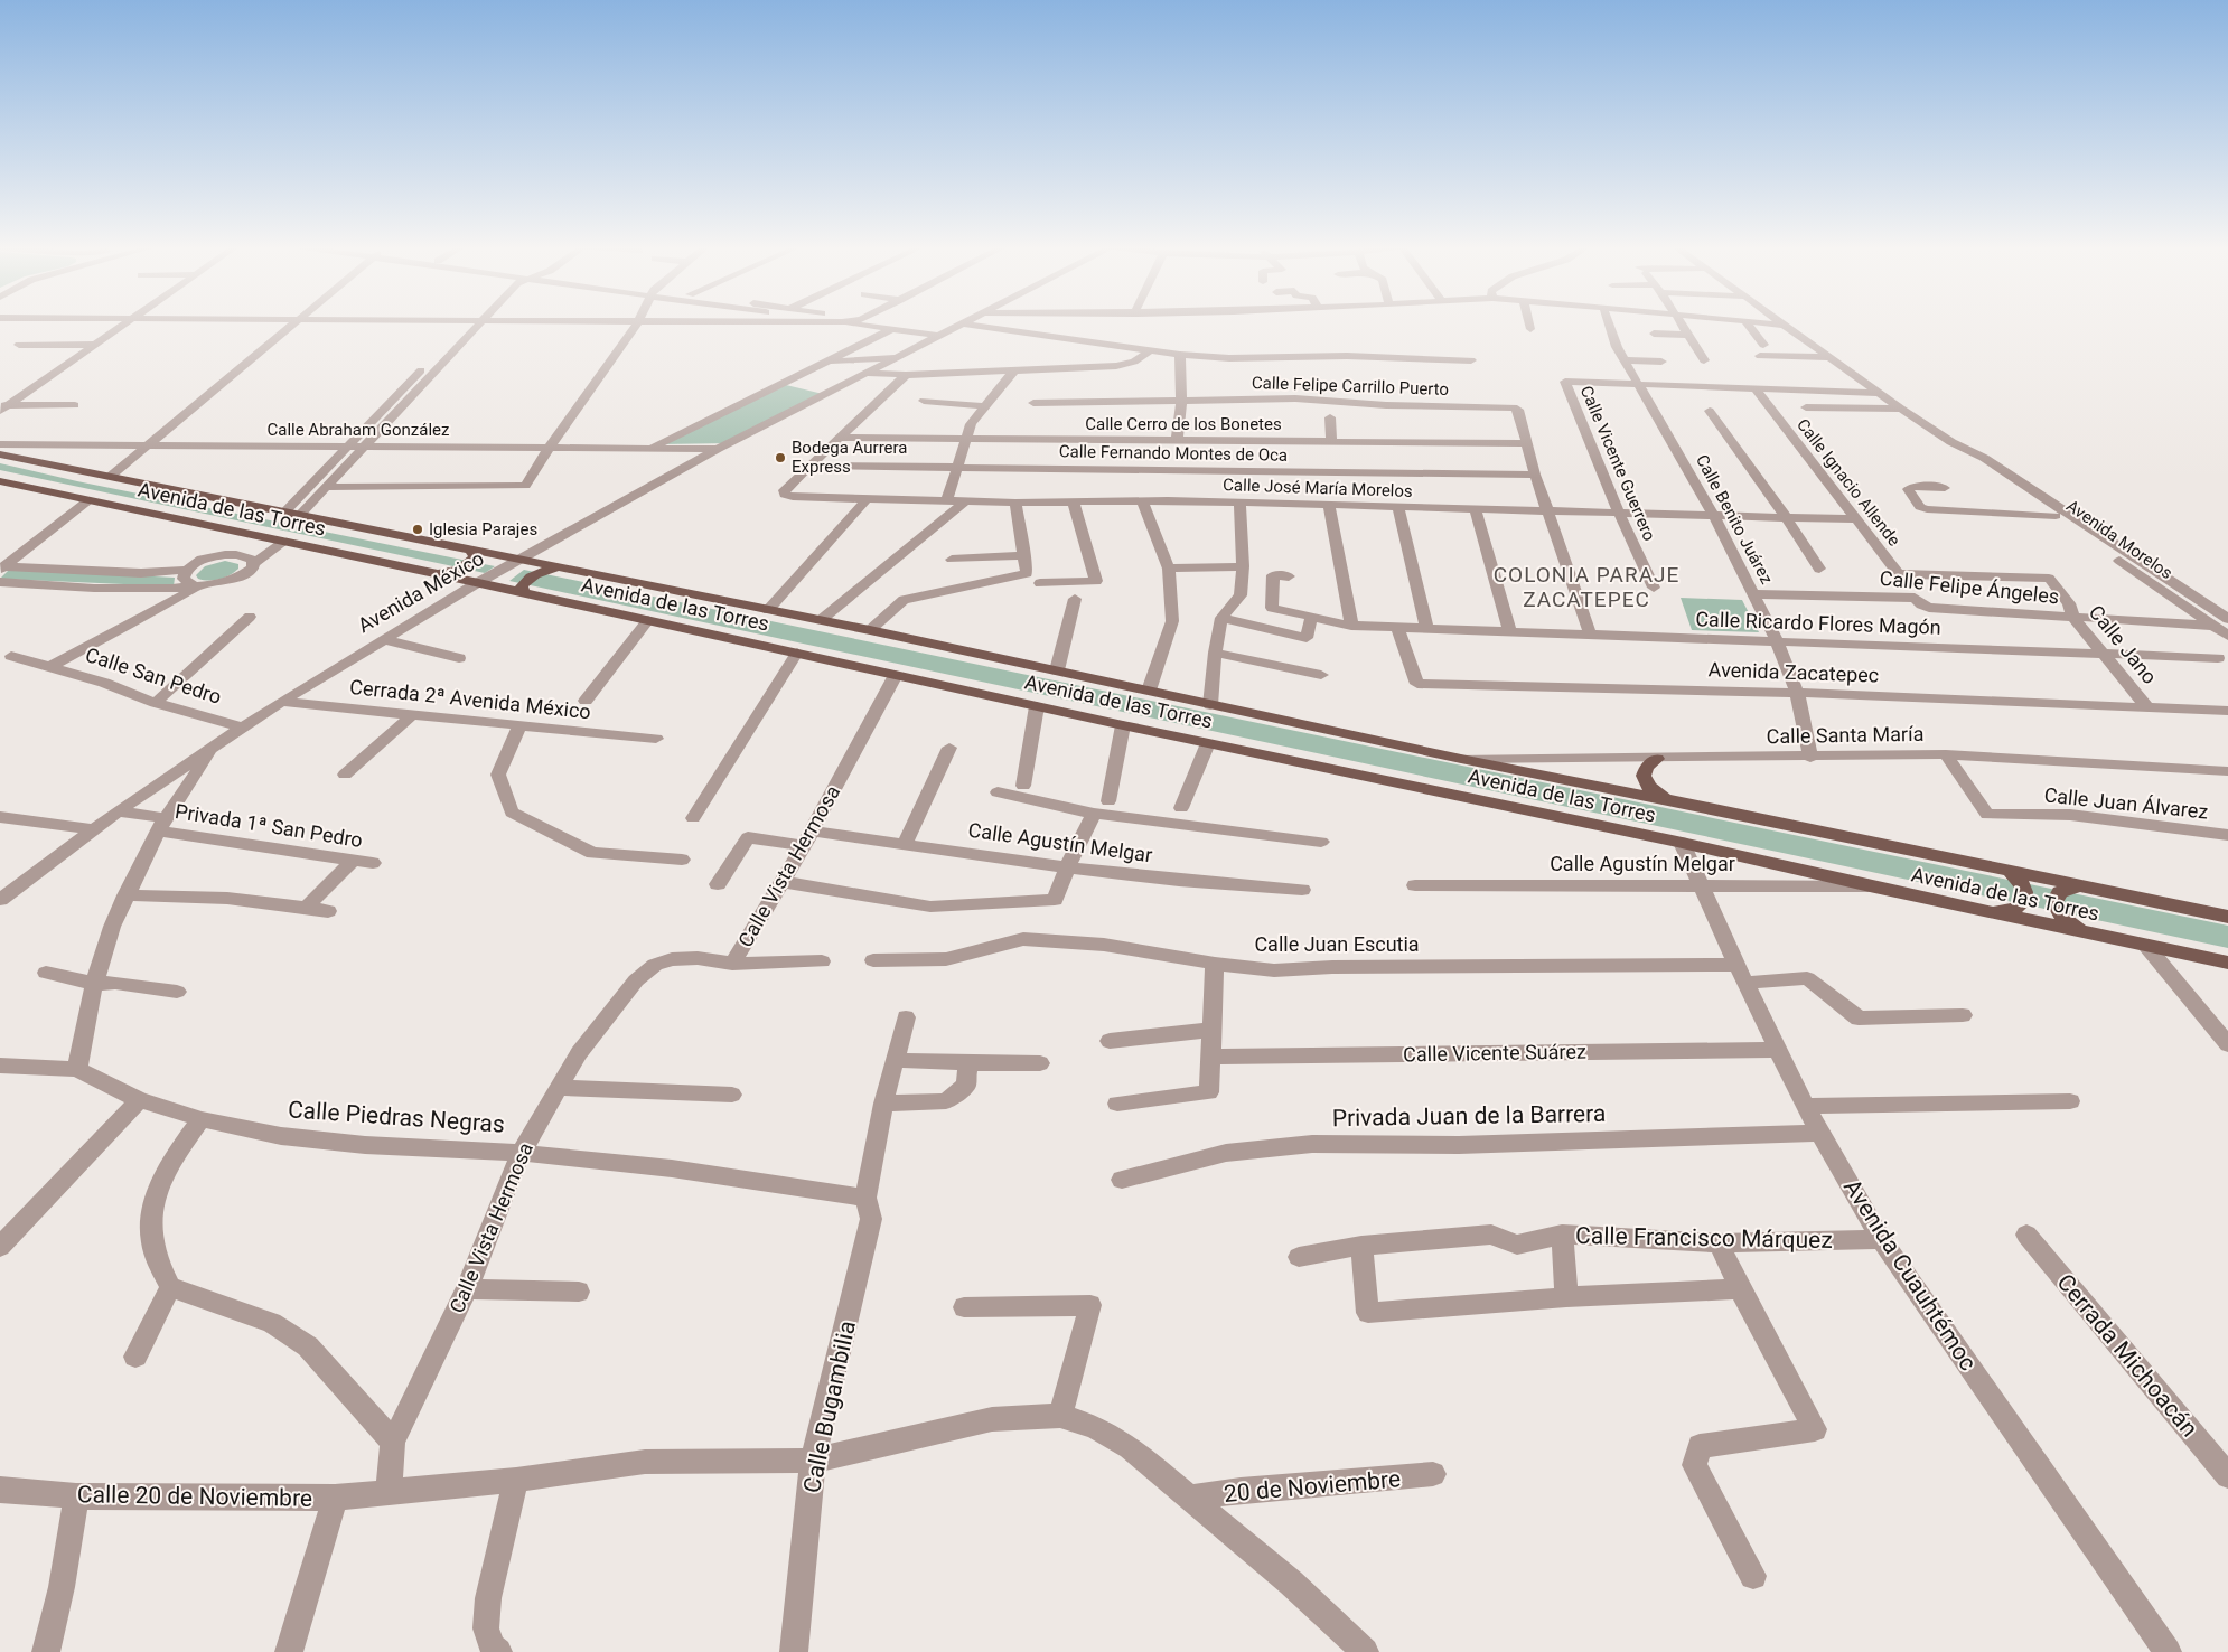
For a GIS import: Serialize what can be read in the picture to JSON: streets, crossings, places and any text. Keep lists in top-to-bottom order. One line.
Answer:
{"streets":{"main road":["Avenida de las Torres"],"street":["Calle Felipe Carrillo Puerto","Calle Cerro de los Bonetes","Calle Abraham González","Calle Fernando Montes de Oca","Calle Vicente Guerrero","Calle Ignacio Allende","Calle José María Morelos","Calle Benito Juárez","Avenida Morelos","Calle Felipe Ángeles","Avenida México","Calle Ricardo Flores Magón","Calle Jano","Avenida Zacatepec","Calle San Pedro","Cerrada 2ª Avenida México","Calle Santa María","Calle Juan Álvarez","Privada 1ª San Pedro","Calle Agustín Melgar","Calle Vista Hermosa","Calle Juan Escutia","Calle Vicente Suárez","Privada Juan de la Barrera","Calle Piedras Negras","Calle Francisco Márquez","Avenida Cuauhtémoc","Cerrada Michoacán","Calle Bugambilia","20 de Noviembre","Calle 20 de Noviembre"]},"crossings":[["Calle Felipe Carrillo Puerto","Calle Cerro de los Bonetes"],["Calle Abraham González","Avenida México"],["Calle Fernando Montes de Oca","Calle José María Morelos"],["Calle Vicente Guerrero","Calle José María Morelos"],["Calle Vicente Guerrero","Calle Benito Juárez"],["Calle Ignacio Allende","Calle José María Morelos"],["Calle Ignacio Allende","Calle Felipe Ángeles"],["Calle Ignacio Allende","Calle Jano"],["Calle José María Morelos","Calle Benito Juárez"],["Avenida de las Torres","Avenida México"],["Avenida de las Torres","Calle Santa María"],["Avenida de las Torres","Calle Agustín Melgar"],["Avenida de las Torres","Calle Vista Hermosa"],["Avenida de las Torres","Avenida Cuauhtémoc"],["Calle Benito Juárez","Calle Felipe Ángeles"],["Calle Benito Juárez","Calle Ricardo Flores Magón"],["Calle Benito Juárez","Avenida Zacatepec"],["Calle Benito Juárez","Calle Santa María"],["Avenida Morelos","Calle Felipe Ángeles"],["Calle Felipe Ángeles","Calle Jano"],["Avenida México","Calle San Pedro"],["Avenida México","Cerrada 2ª Avenida México"],["Avenida México","Privada 1ª San Pedro"],["Calle Ricardo Flores Magón","Calle Jano"],["Calle Ricardo Flores Magón","Avenida Zacatepec"],["Calle Jano","Avenida Zacatepec"],["Calle Santa María","Calle Juan Álvarez"],["Calle Agustín Melgar","Calle Vista Hermosa"],["Calle Agustín Melgar","Avenida Cuauhtémoc"],["Calle Vista Hermosa","Calle Piedras Negras"],["Calle Vista Hermosa","Calle 20 de Noviembre"],["Calle Juan Escutia","Avenida Cuauhtémoc"],["Calle Vicente Suárez","Avenida Cuauhtémoc"],["Privada Juan de la Barrera","Avenida Cuauhtémoc"],["Calle Piedras Negras","Calle Bugambilia"],["Calle Francisco Márquez","Avenida Cuauhtémoc"],["Calle Bugambilia","Calle 20 de Noviembre"],["20 de Noviembre","Calle 20 de Noviembre"]],"districts":["COLONIA PARAJE ZACATEPEC"],"places":["Bodega Aurrera Express","Iglesia Parajes"]}
